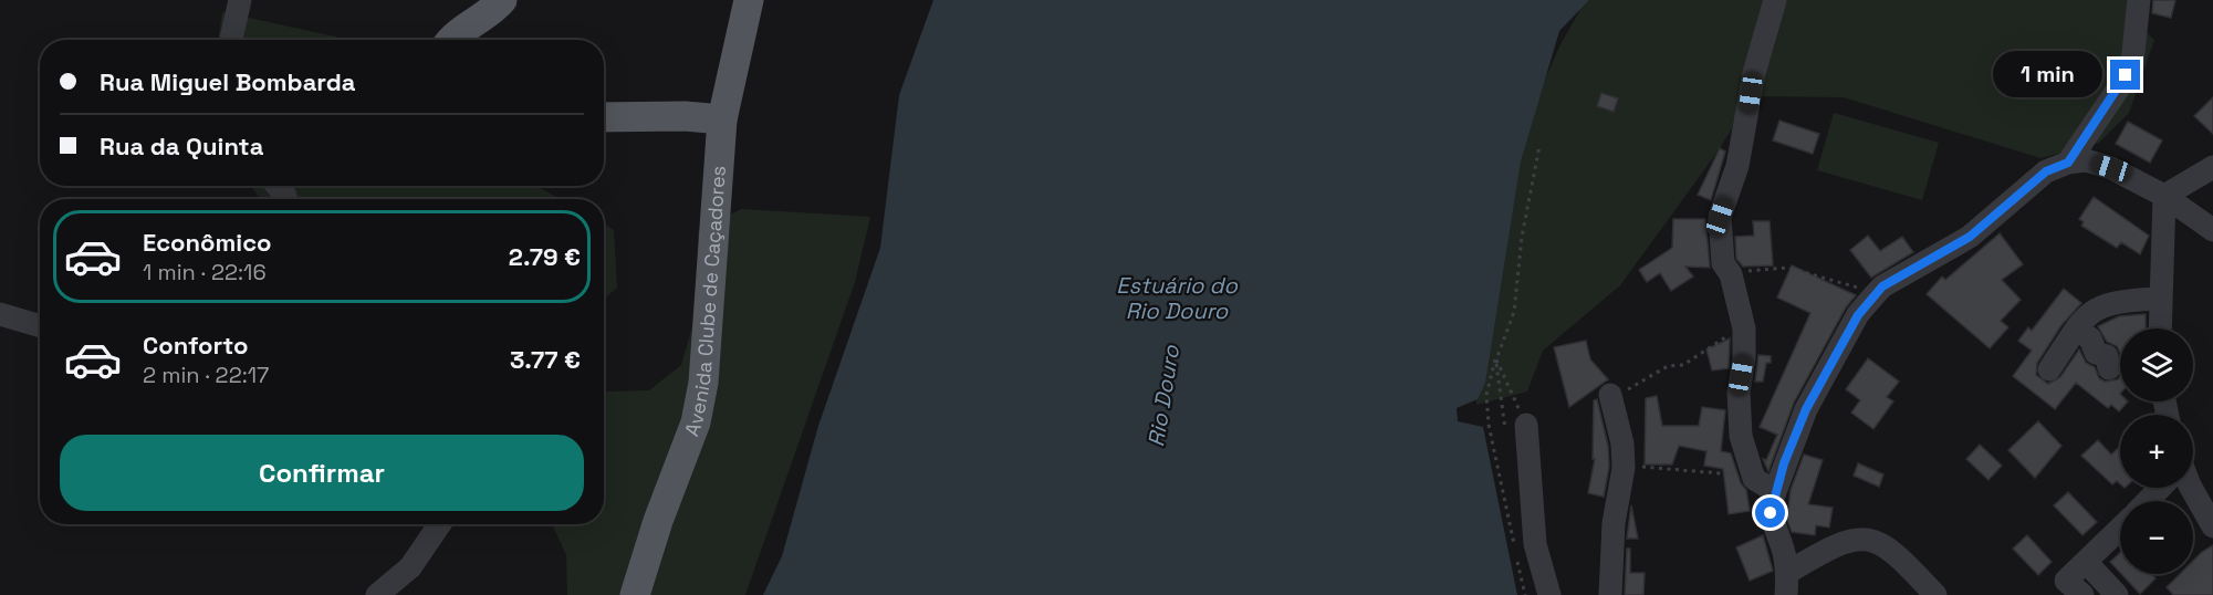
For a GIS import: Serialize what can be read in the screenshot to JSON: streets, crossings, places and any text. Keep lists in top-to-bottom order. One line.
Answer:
{"streets":{"main road":["Avenida Clube de Caçadores"]},"water":["Estuário do Rio Douro","Rio Douro"],"page":{"banner":["Rua Miguel Bombarda","Rua da Quinta"],"bubble":"1 min","list":[{"name":"Econômico","note":"1 min · 22:16","value":"2.79 €"},{"name":"Conforto","note":"2 min · 22:17","value":"3.77 €"}],"map_buttons":["+","−"],"buttons":"Confirmar"}}
